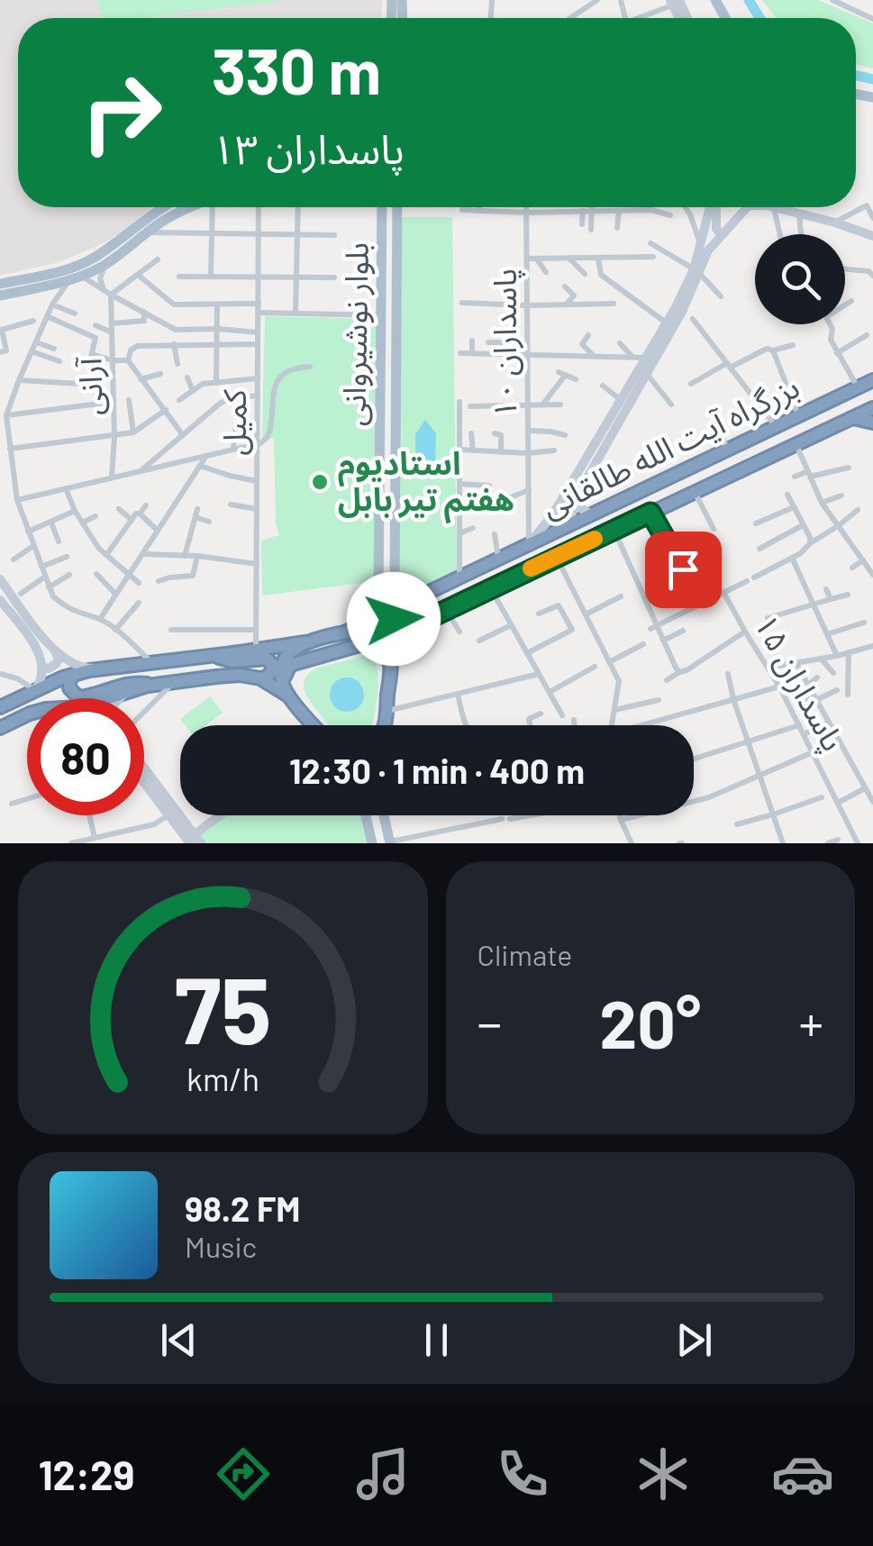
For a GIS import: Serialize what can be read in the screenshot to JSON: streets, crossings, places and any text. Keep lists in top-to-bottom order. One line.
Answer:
{"streets":{"highway":["بزرگراه آیت الله طالقانی"],"main road":["بلوار نوشیروانی"],"street":["پاسداران ١٠","آرانی","کمیل","پاسداران ۱۵"]},"crossings":[["بلوار نوشیروانی","بزرگراه آیت الله طالقانی"],["پاسداران ١٠","بزرگراه آیت الله طالقانی"],["کمیل","بزرگراه آیت الله طالقانی"]],"places":["استادیوم هفتم تیر بابل"],"page":{"turn":["330 m","پاسداران ۱۳"],"limit":"80","trip":"12:30 · 1 min · 400 m","tile":"Climate","heat":["−","20°","+"],"song":["98.2 FM","Music"],"tabs":"12:29","gauge":["75","km/h"]}}
